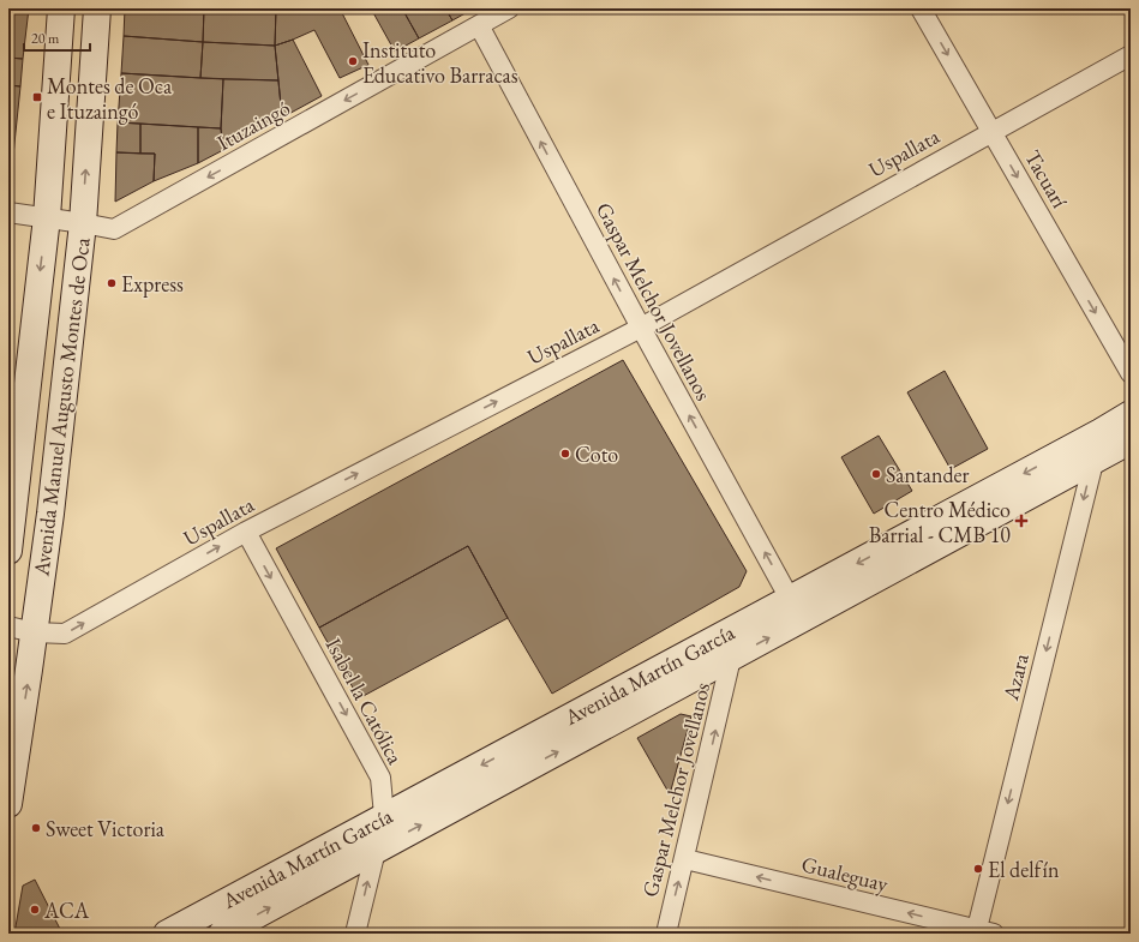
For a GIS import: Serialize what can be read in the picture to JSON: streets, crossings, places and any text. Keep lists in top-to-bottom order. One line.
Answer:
{"streets":{"main road":["Avenida Manuel Augusto Montes de Oca","Avenida Martín García"],"street":["Ituzaingó","Uspallata","Tacuarí","Gaspar Melchor Jovellanos","Azara","Isabel la Católica","Gualeguay"]},"crossings":[["Ituzaingó","Gaspar Melchor Jovellanos"],["Ituzaingó","Avenida Manuel Augusto Montes de Oca"],["Uspallata","Tacuarí"],["Uspallata","Gaspar Melchor Jovellanos"],["Uspallata","Avenida Manuel Augusto Montes de Oca"],["Uspallata","Isabel la Católica"],["Gaspar Melchor Jovellanos","Avenida Martín García"],["Gaspar Melchor Jovellanos","Gualeguay"],["Avenida Martín García","Azara"],["Avenida Martín García","Isabel la Católica"],["Azara","Gualeguay"]],"one_way":["Ituzaingó","Uspallata","Tacuarí","Gaspar Melchor Jovellanos","Azara","Gualeguay"],"places":{"other":["Instituto Educativo Barracas","Express","Coto","Santander","Sweet Victoria","El delfín","ACA"],"transit":["Montes de Oca e Ituzaingó"],"health":["Centro Médico Barrial - CMB 10"]},"scale_bar":"20 m"}
